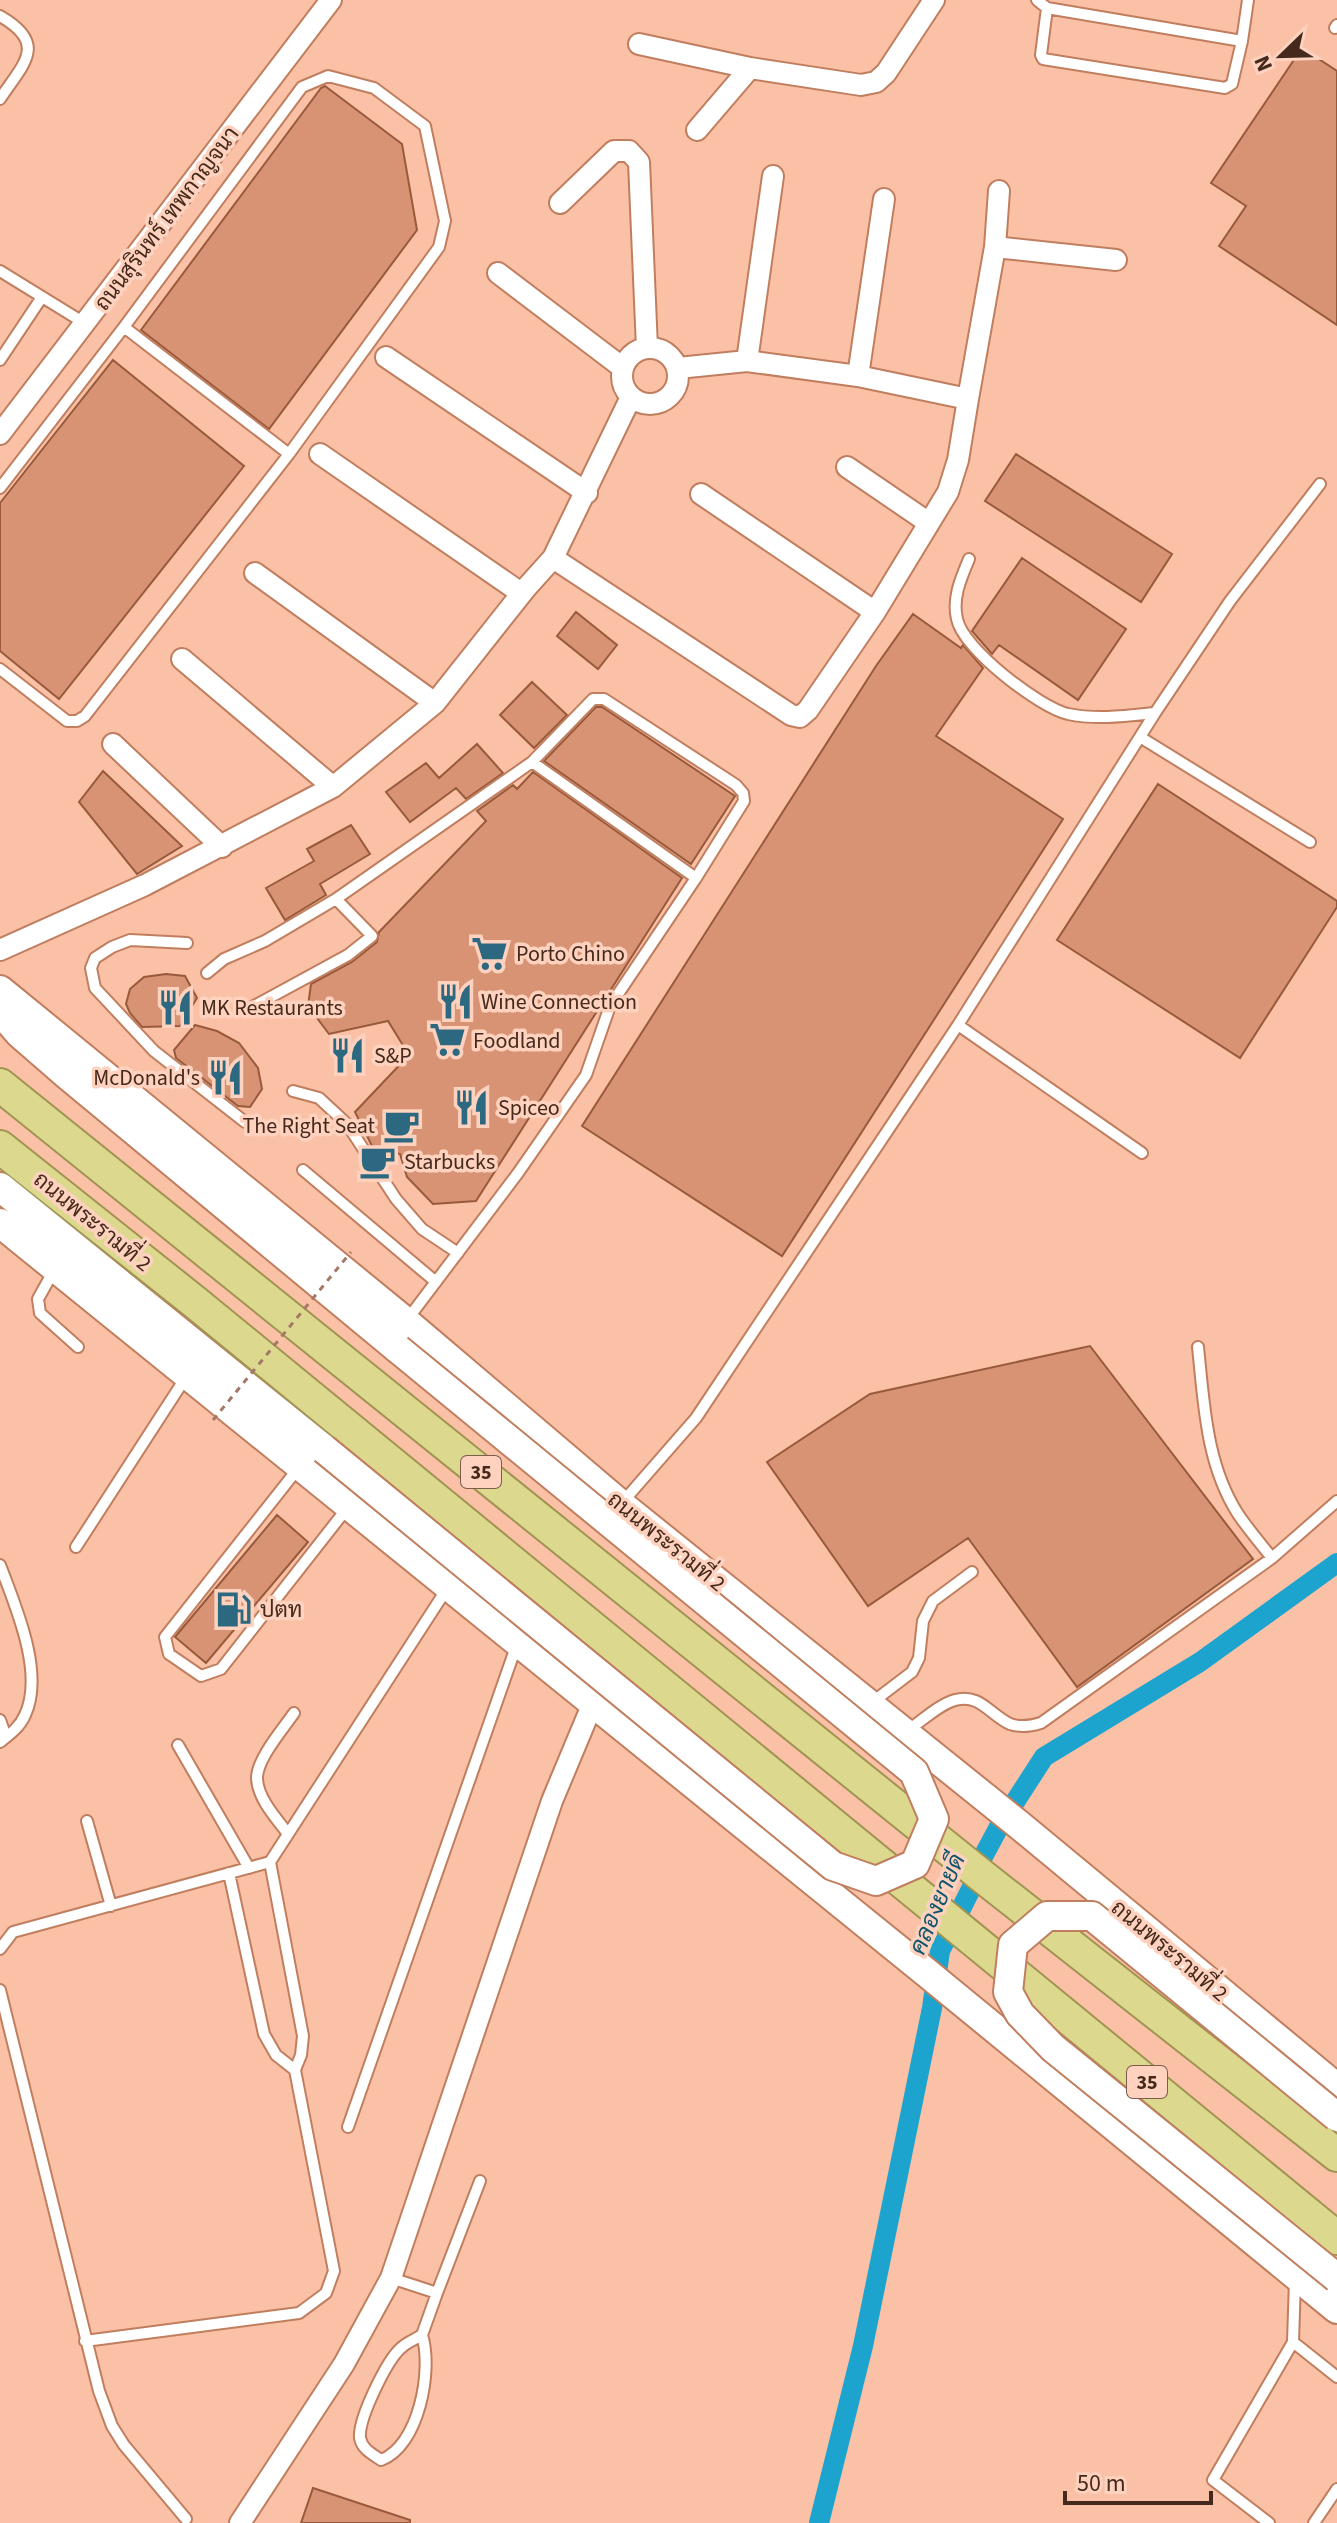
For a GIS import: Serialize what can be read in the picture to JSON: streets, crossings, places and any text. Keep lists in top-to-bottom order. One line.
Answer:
{"streets":{"highway":["ถนนพระรามที่ 2","35"],"street":["ถนนสุรินทร์ เทพกาญจนา"]},"water":["คลองยายดี"],"places":{"supermarket":["Porto Chino","Foodland"],"restaurant":["Wine Connection","MK Restaurants","S&P","McDonald's","Spiceo"],"cafe":["The Right Seat","Starbucks"],"fuel station":["ปตท"]},"scale_bar":"50 m","north":"bottom left"}
